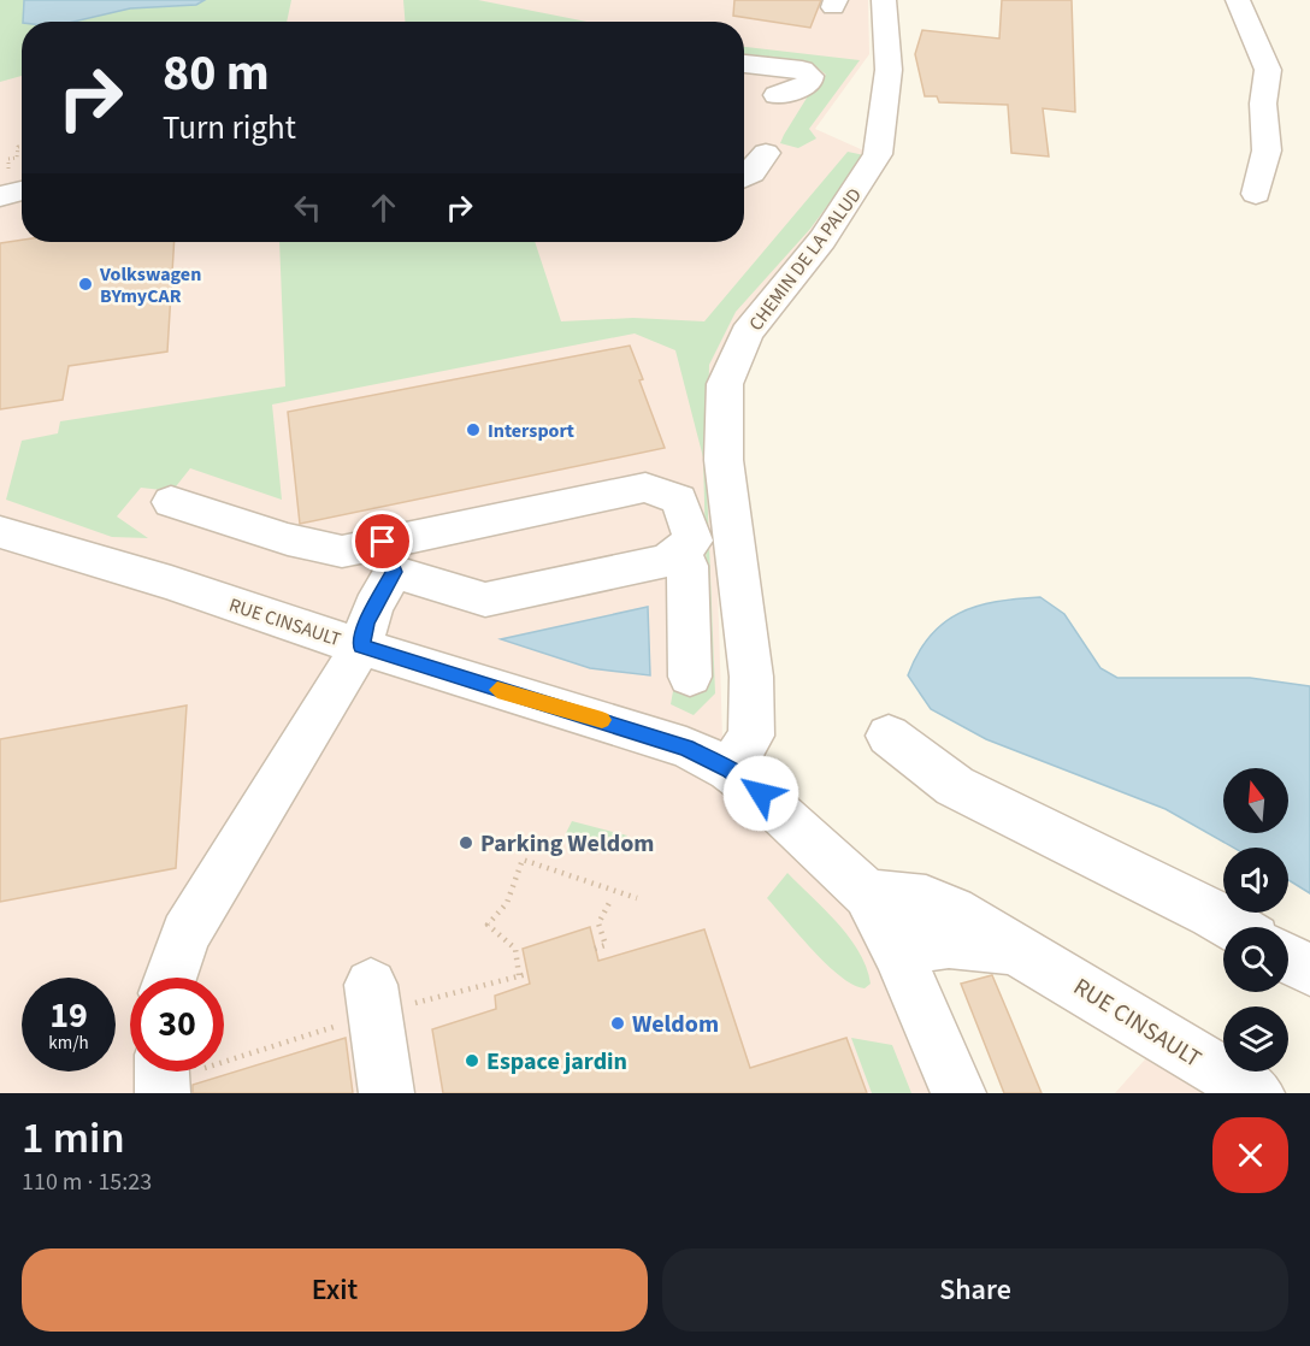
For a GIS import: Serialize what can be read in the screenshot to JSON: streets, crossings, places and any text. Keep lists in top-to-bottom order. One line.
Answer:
{"streets":{"street":["CHEMIN DE LA PALUD","RUE CINSAULT"]},"crossings":[["CHEMIN DE LA PALUD","RUE CINSAULT"]],"places":["Volkswagen BYmyCAR","Intersport","Parking Weldom","Weldom","Espace jardin"],"north":"top","page":{"turn":["80 m","Turn right"],"speed":"19 km/h","limit":"30","heading":["1 min","110 m · 15:23"],"buttons":["Exit","Share"]}}
